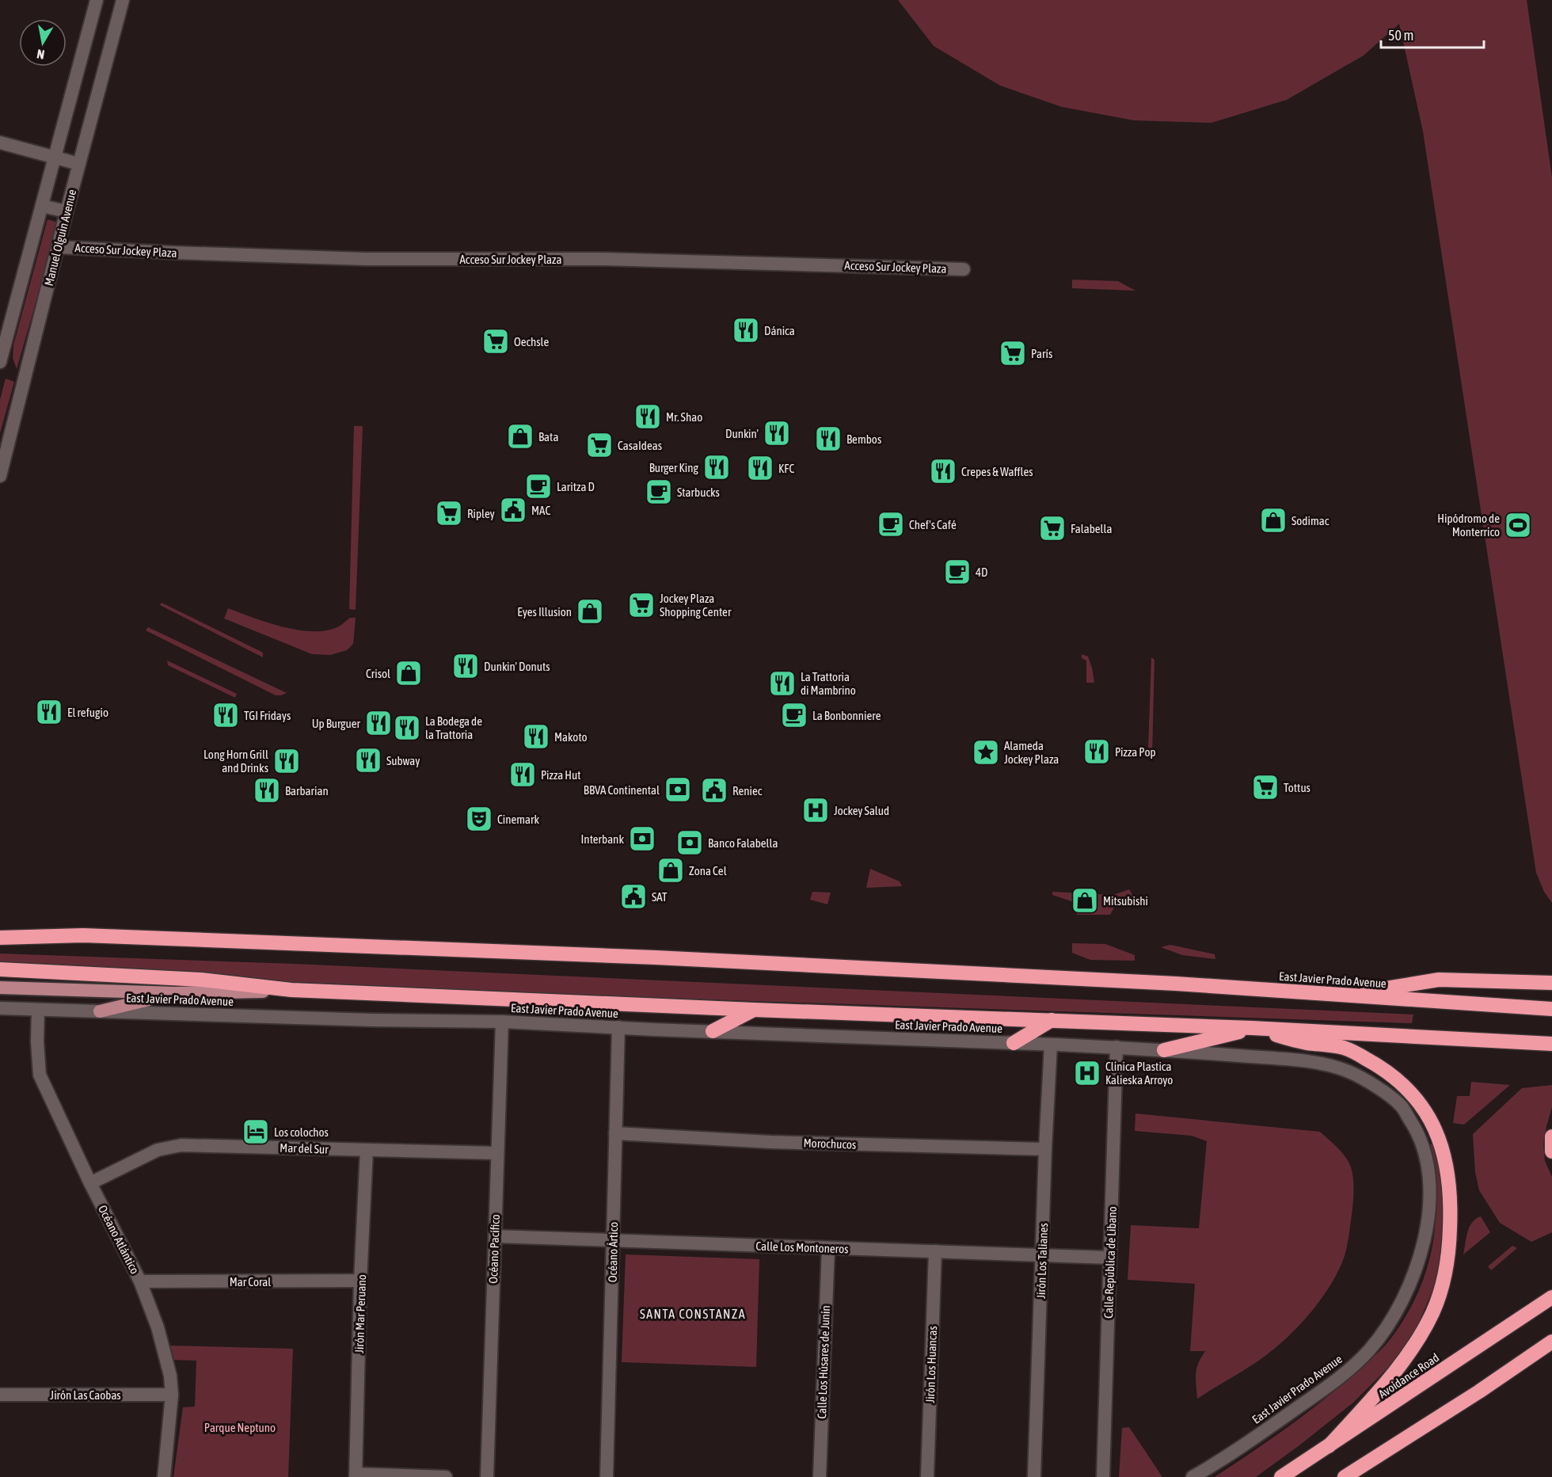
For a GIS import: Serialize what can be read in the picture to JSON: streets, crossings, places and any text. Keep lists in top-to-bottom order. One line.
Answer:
{"streets":{"highway":["East Javier Prado Avenue","Avoidance Road"],"street":["Manuel Olguin Avenue","Acceso Sur Jockey Plaza","Morochucos","Mar del Sur","Océano Atlántico","Calle Los Montoneros","Océano Pacífico","Océano Ártico","Jirón Los Talianes","Calle República de Líbano","Mar Coral","Jirón Mar Peruano","Calle Los Húsares de Junín","Jirón Los Huancas","Jirón Las Caobas"]},"crossings":[["Manuel Olguin Avenue","Acceso Sur Jockey Plaza"],["East Javier Prado Avenue","Océano Atlántico"],["East Javier Prado Avenue","Océano Pacífico"],["East Javier Prado Avenue","Océano Ártico"],["East Javier Prado Avenue","Jirón Los Talianes"],["East Javier Prado Avenue","Calle República de Líbano"],["Morochucos","Océano Ártico"],["Morochucos","Jirón Los Talianes"],["Mar del Sur","Océano Atlántico"],["Mar del Sur","Océano Pacífico"],["Mar del Sur","Jirón Mar Peruano"],["Océano Atlántico","Mar Coral"],["Océano Atlántico","Jirón Las Caobas"],["Calle Los Montoneros","Océano Pacífico"],["Calle Los Montoneros","Océano Ártico"],["Calle Los Montoneros","Jirón Los Talianes"],["Calle Los Montoneros","Calle República de Líbano"],["Calle Los Montoneros","Calle Los Húsares de Junín"],["Calle Los Montoneros","Jirón Los Huancas"],["Mar Coral","Jirón Mar Peruano"]],"districts":["SANTA CONSTANZA"],"parks":["Parque Neptuno"],"places":{"restaurant":["Dánica","Mr. Shao","Dunkin'","Bembos","Burger King","KFC","Crepes & Waffles","Dunkin' Donuts","La Trattoria di Mambrino","El refugio","TGI Fridays","Up Burguer","La Bodega de la Trattoria","Makoto","Pizza Pop","Subway","Long Horn Grill and Drinks","Pizza Hut","Barbarian"],"supermarket":["Oechsle","París","CasaIdeas","Ripley","Falabella","Jockey Plaza Shopping Center","Tottus"],"shop":["Bata","Sodimac","Eyes Illusion","Crisol","Zona Cel","Mitsubishi"],"cafe":["Laritza D","Starbucks","Chef's Café","4D","La Bonbonniere"],"public building":["MAC","Reniec","SAT"],"sports":["Hipódromo de Monterrico"],"place":["Alameda Jockey Plaza"],"bank":["BBVA Continental","Interbank","Banco Falabella"],"hospital":["Jockey Salud","Clinica Plastica Kalieska Arroyo"],"theatre":["Cinemark"],"hotel":["Los colochos"]},"scale_bar":"50 m","north":"bottom"}
